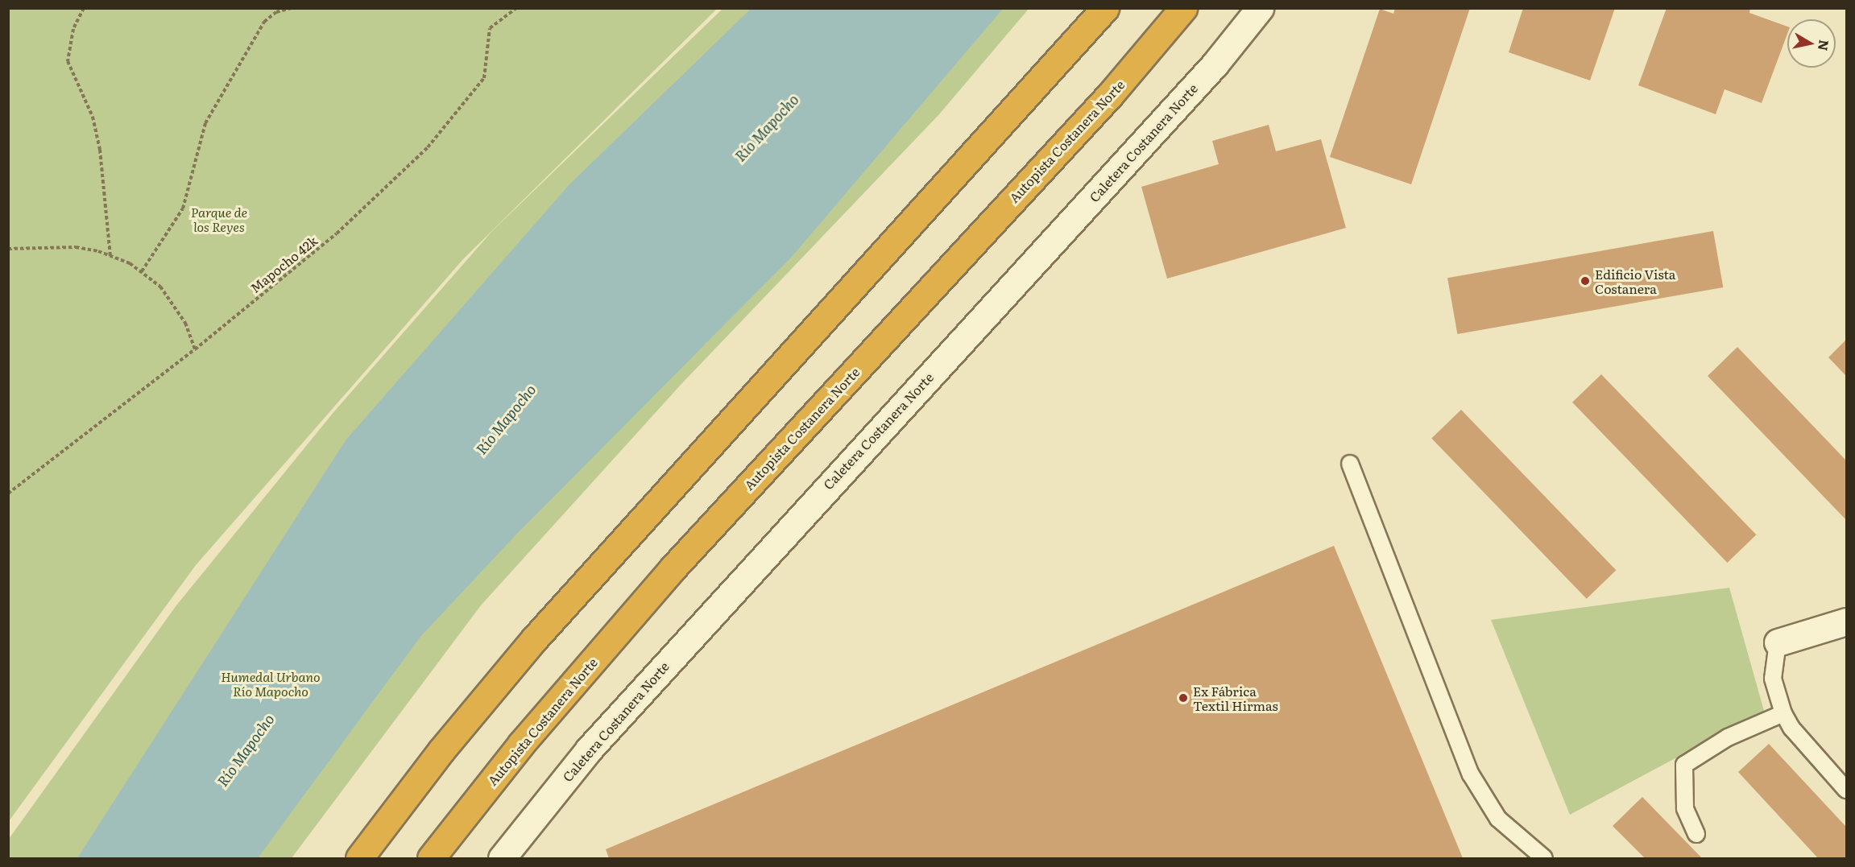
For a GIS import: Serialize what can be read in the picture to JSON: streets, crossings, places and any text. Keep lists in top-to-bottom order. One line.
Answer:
{"streets":{"highway":["Autopista Costanera Norte"],"street":["Caletera Costanera Norte"],"path":["Mapocho 42k"]},"water":["Río Mapocho"],"parks":["Parque de los Reyes","Humedal Urbano Río Mapocho"],"places":["Edificio Vista Costanera","Ex Fábrica Textil Hirmas"],"north":"right"}
